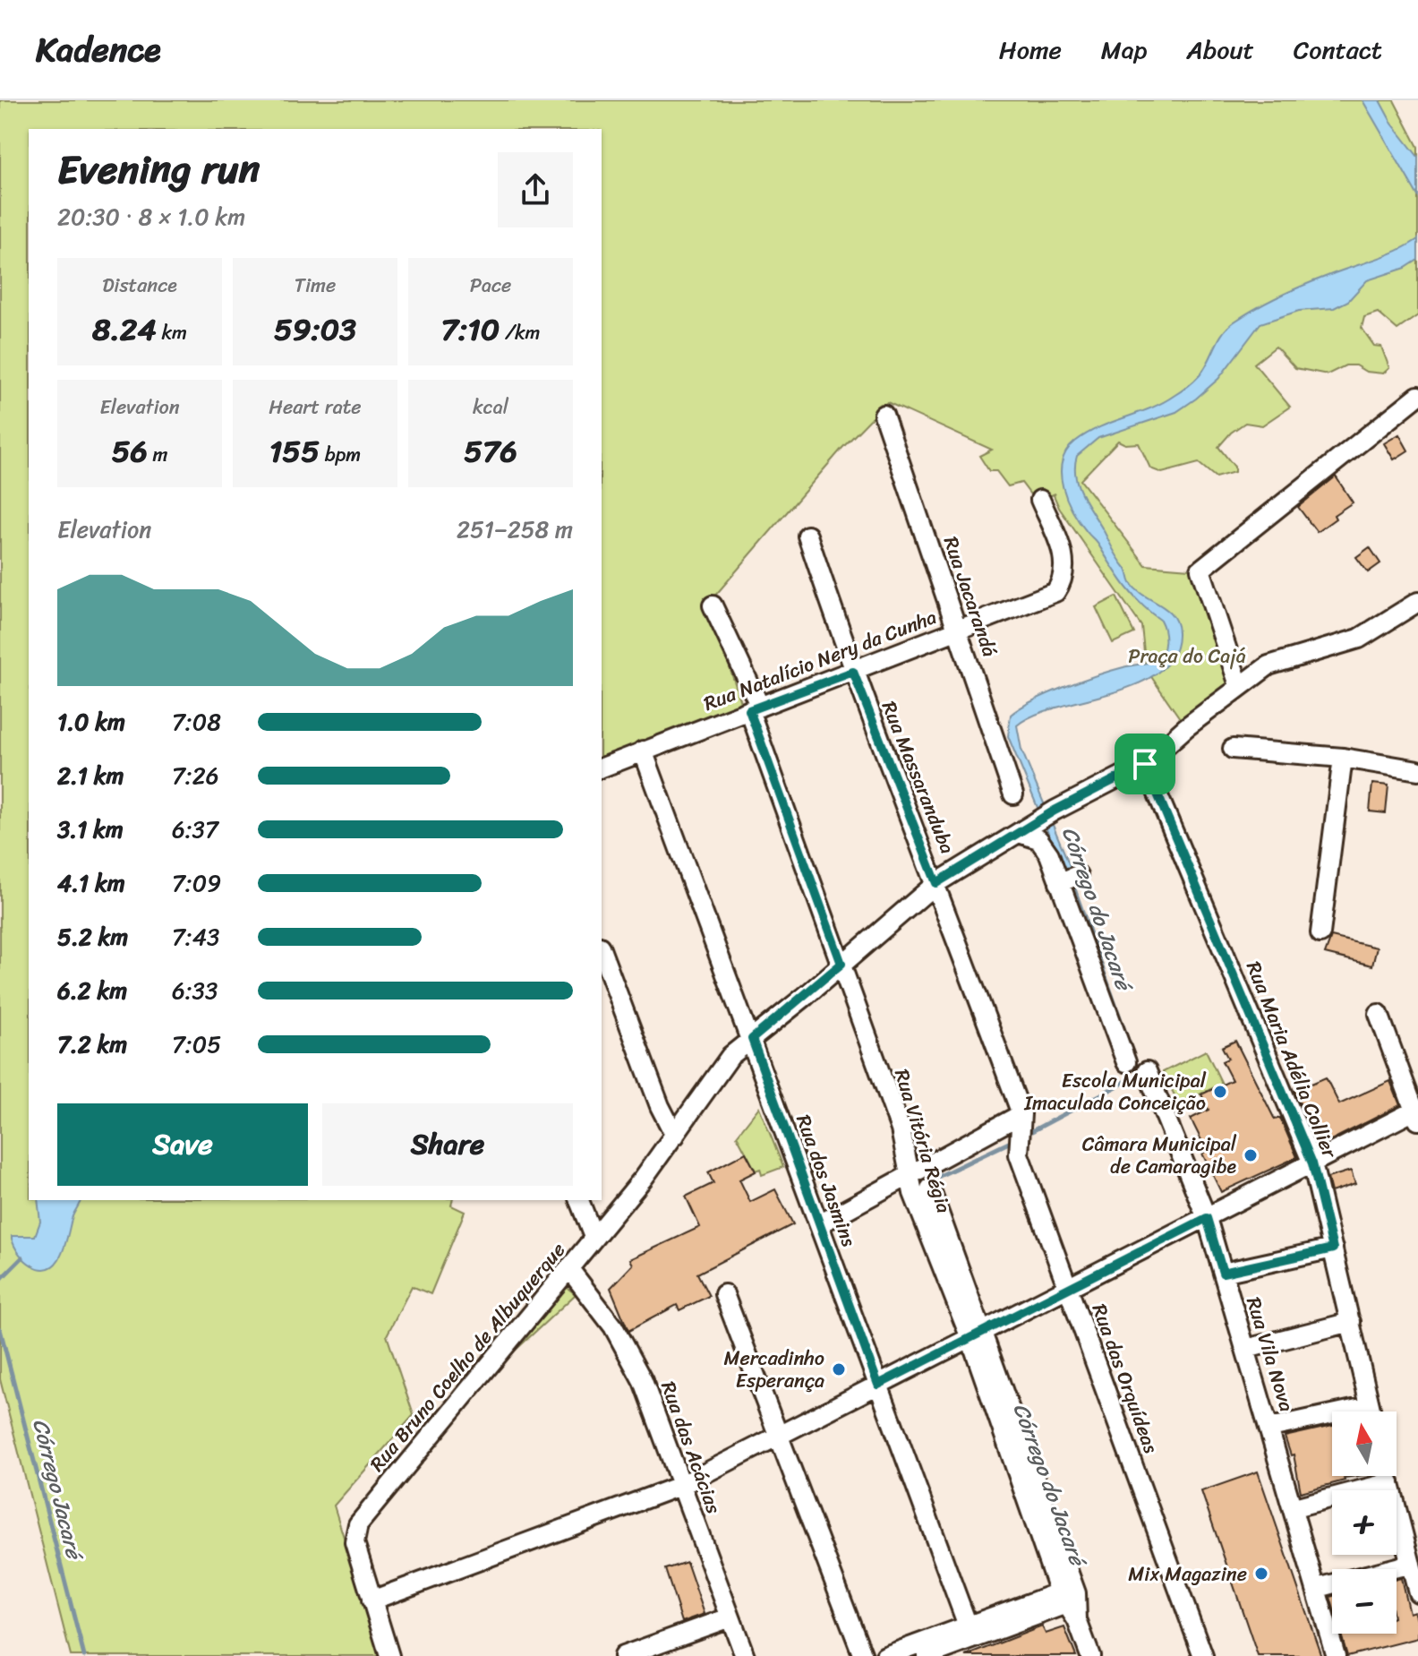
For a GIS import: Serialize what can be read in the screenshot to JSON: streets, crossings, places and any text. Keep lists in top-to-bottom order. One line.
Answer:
{"streets":{"street":["Rua Jacarandá","Rua Natalício Nery da Cunha","Rua Massaranduba","Rua Maria Adélia Collier","Rua Vitória Régia","Rua dos Jasmins","Rua Vila Nova","Rua Bruno Coelho de Albuquerque","Rua das Orquídeas","Rua das Acácias"]},"crossings":[["Rua Jacarandá","Rua Natalício Nery da Cunha"],["Rua Natalício Nery da Cunha","Rua Massaranduba"],["Rua Natalício Nery da Cunha","Rua Vitória Régia"],["Rua Natalício Nery da Cunha","Rua dos Jasmins"],["Rua Massaranduba","Rua Bruno Coelho de Albuquerque"],["Rua Massaranduba","Rua das Orquídeas"],["Rua Maria Adélia Collier","Rua Bruno Coelho de Albuquerque"],["Rua Vitória Régia","Rua Bruno Coelho de Albuquerque"],["Rua dos Jasmins","Rua Bruno Coelho de Albuquerque"],["Rua Bruno Coelho de Albuquerque","Rua das Acácias"]],"water":["Córrego do Jacaré","Córrego Jacaré"],"parks":["Praça do Cajá"],"places":["Escola Municipal Imaculada Conceição","Câmara Municipal de Camaragibe","Mercadinho Esperança","Mix Magazine"],"north":"top","page":{"header":"Kadence","nav":["Home","Map","About","Contact"],"heading":["Evening run","20:30 · 8 × 1.0 km"],"stats":[["Distance","8.24 km"],["Time","59:03"],["Pace","7:10 /km"],["Elevation","56 m"],["Heart rate","155 bpm"],["kcal","576"]],"chart":["Elevation","251–258 m"],"list":[{"name":"1.0 km","note":"7:08"},{"name":"2.1 km","note":"7:26"},{"name":"3.1 km","note":"6:37"},{"name":"4.1 km","note":"7:09"},{"name":"5.2 km","note":"7:43"},{"name":"6.2 km","note":"6:33"},{"name":"7.2 km","note":"7:05"}],"buttons":["Save","Share"],"map_buttons":["+","−"]}}
